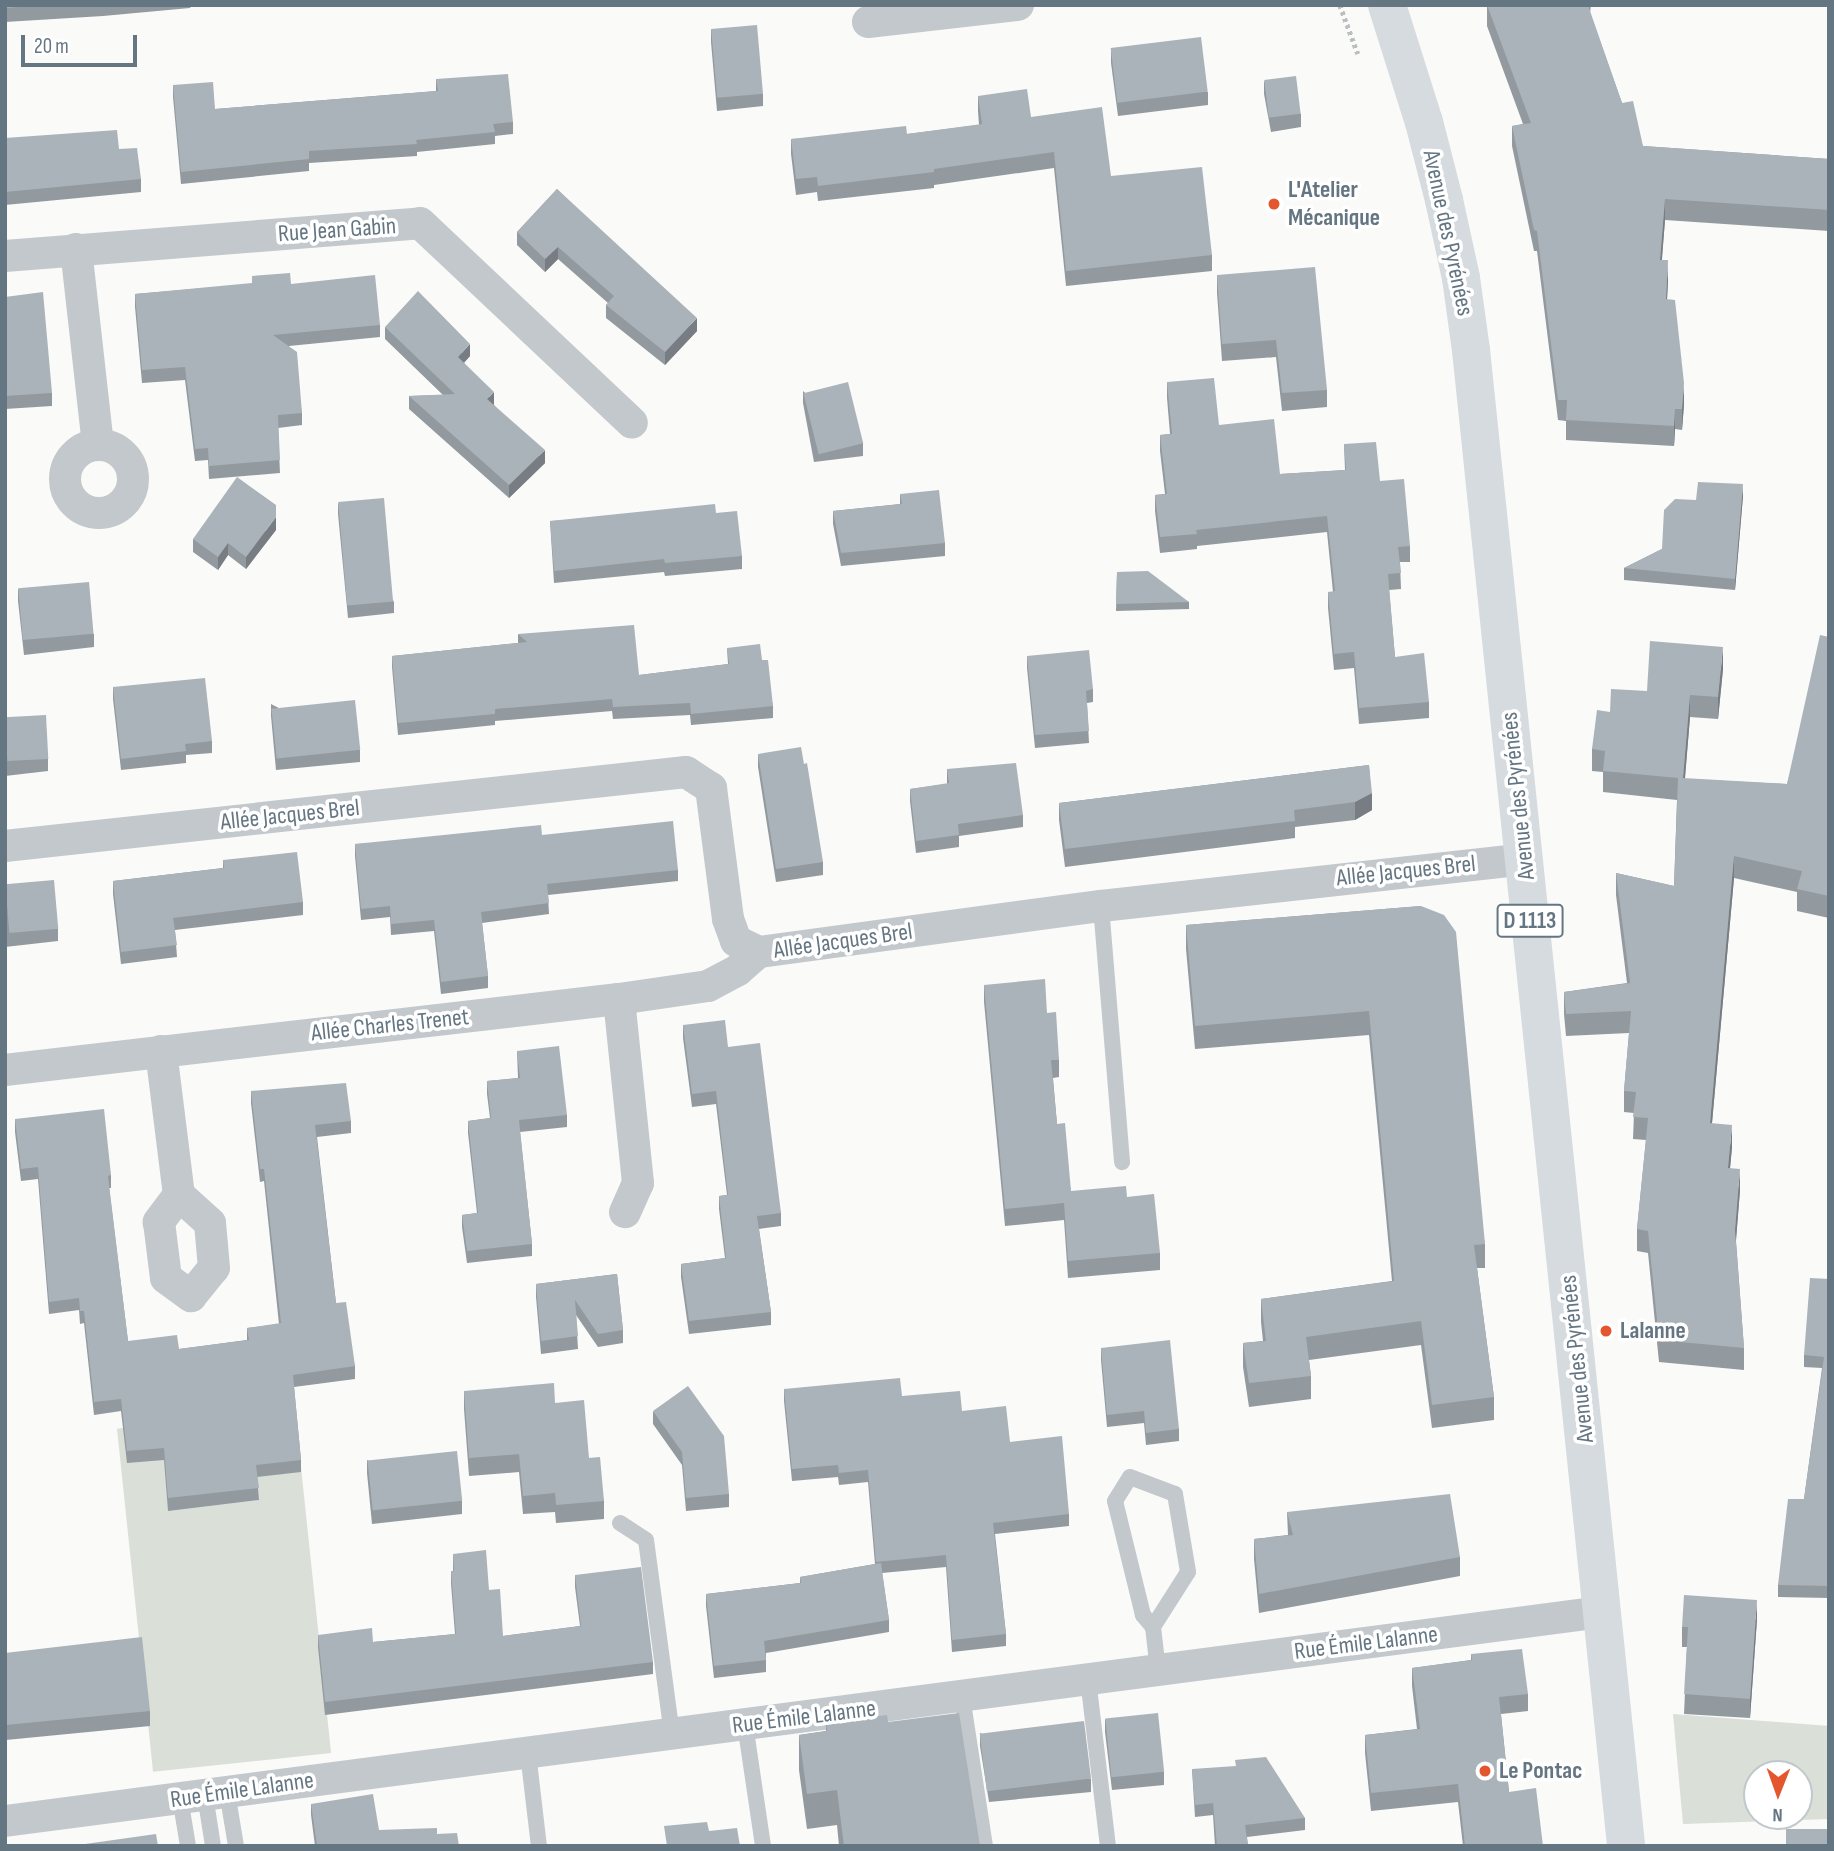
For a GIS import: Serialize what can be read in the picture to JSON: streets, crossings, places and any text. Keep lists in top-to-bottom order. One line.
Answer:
{"streets":{"main road":["Avenue des Pyrénées","D 1113"],"street":["Rue Jean Gabin","Allée Jacques Brel","Allée Charles Trenet","Rue Émile Lalanne"]},"crossings":[["Avenue des Pyrénées","Allée Jacques Brel"],["Avenue des Pyrénées","Rue Émile Lalanne"],["Allée Jacques Brel","Allée Charles Trenet"]],"places":["L'Atelier Mécanique","Lalanne","Le Pontac"],"scale_bar":"20 m","north":"bottom"}
